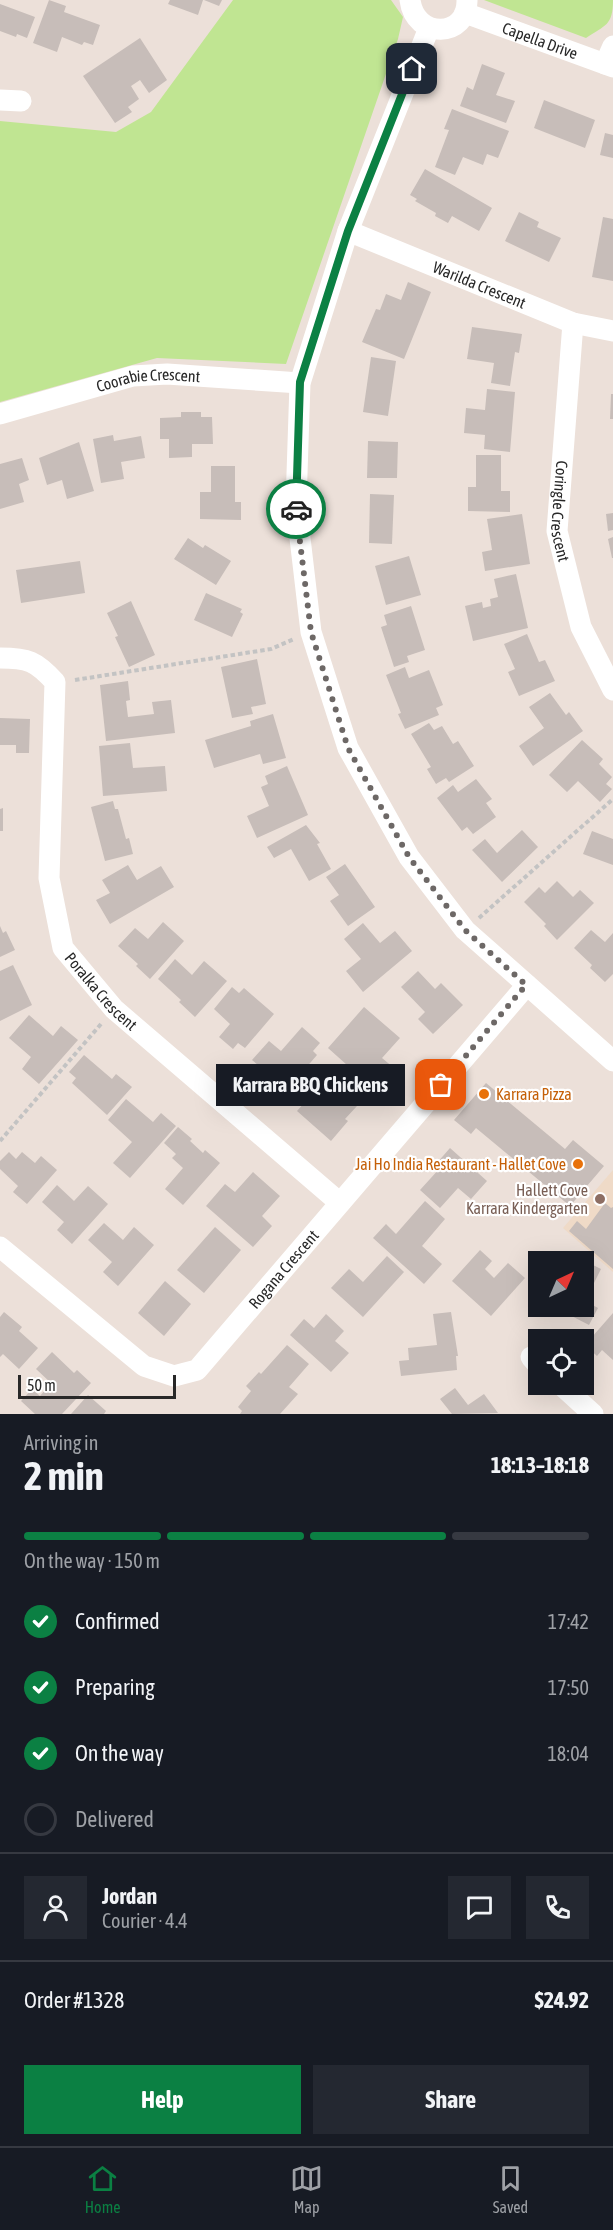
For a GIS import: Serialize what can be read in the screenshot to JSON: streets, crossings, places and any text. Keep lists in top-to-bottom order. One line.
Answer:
{"streets":{"street":["Capella Drive","Warilda Crescent","Coorabie Crescent","Coringle Crescent","Poralka Crescent","Rogana Crescent"]},"crossings":[["Warilda Crescent","Coringle Crescent"],["Poralka Crescent","Rogana Crescent"]],"places":["Karrara BBQ Chickens","Karrara Pizza","Jai Ho India Restaurant - Hallet Cove","Hallett Cove Karrara Kindergarten"],"scale_bar":"50 m","north":"top right","page":{"bubble":"Karrara BBQ Chickens","scale":"50 m","heading":["2 min","Arriving in","18:13–18:18"],"panel":["Jordan","Courier · 4.4","Order #1328","$24.92"],"bar":"On the way · 150 m","list":[["Confirmed","17:42"],["Preparing","17:50"],["On the way","18:04"],"Delivered"],"buttons":["Help","Share"],"tabs":["Home","Map","Saved"]}}
